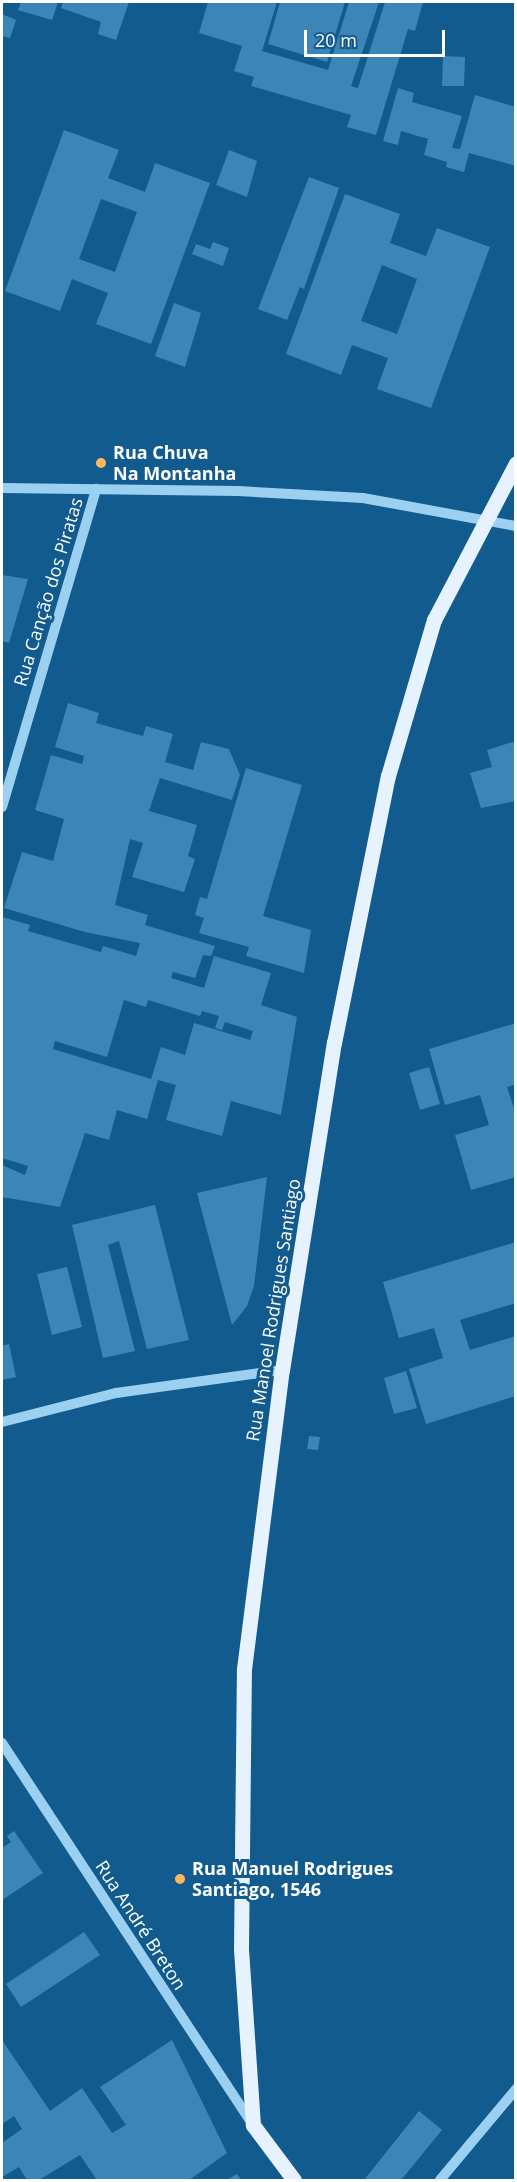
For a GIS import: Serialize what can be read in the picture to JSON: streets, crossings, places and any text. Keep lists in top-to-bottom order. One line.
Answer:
{"streets":{"main road":["Rua Manoel Rodrigues Santiago"],"street":["Rua Canção dos Piratas","Rua André Breton"]},"crossings":[["Rua Manoel Rodrigues Santiago","Rua André Breton"]],"places":["Rua Chuva Na Montanha","Rua Manuel Rodrigues Santiago, 1546"],"scale_bar":"20 m"}
